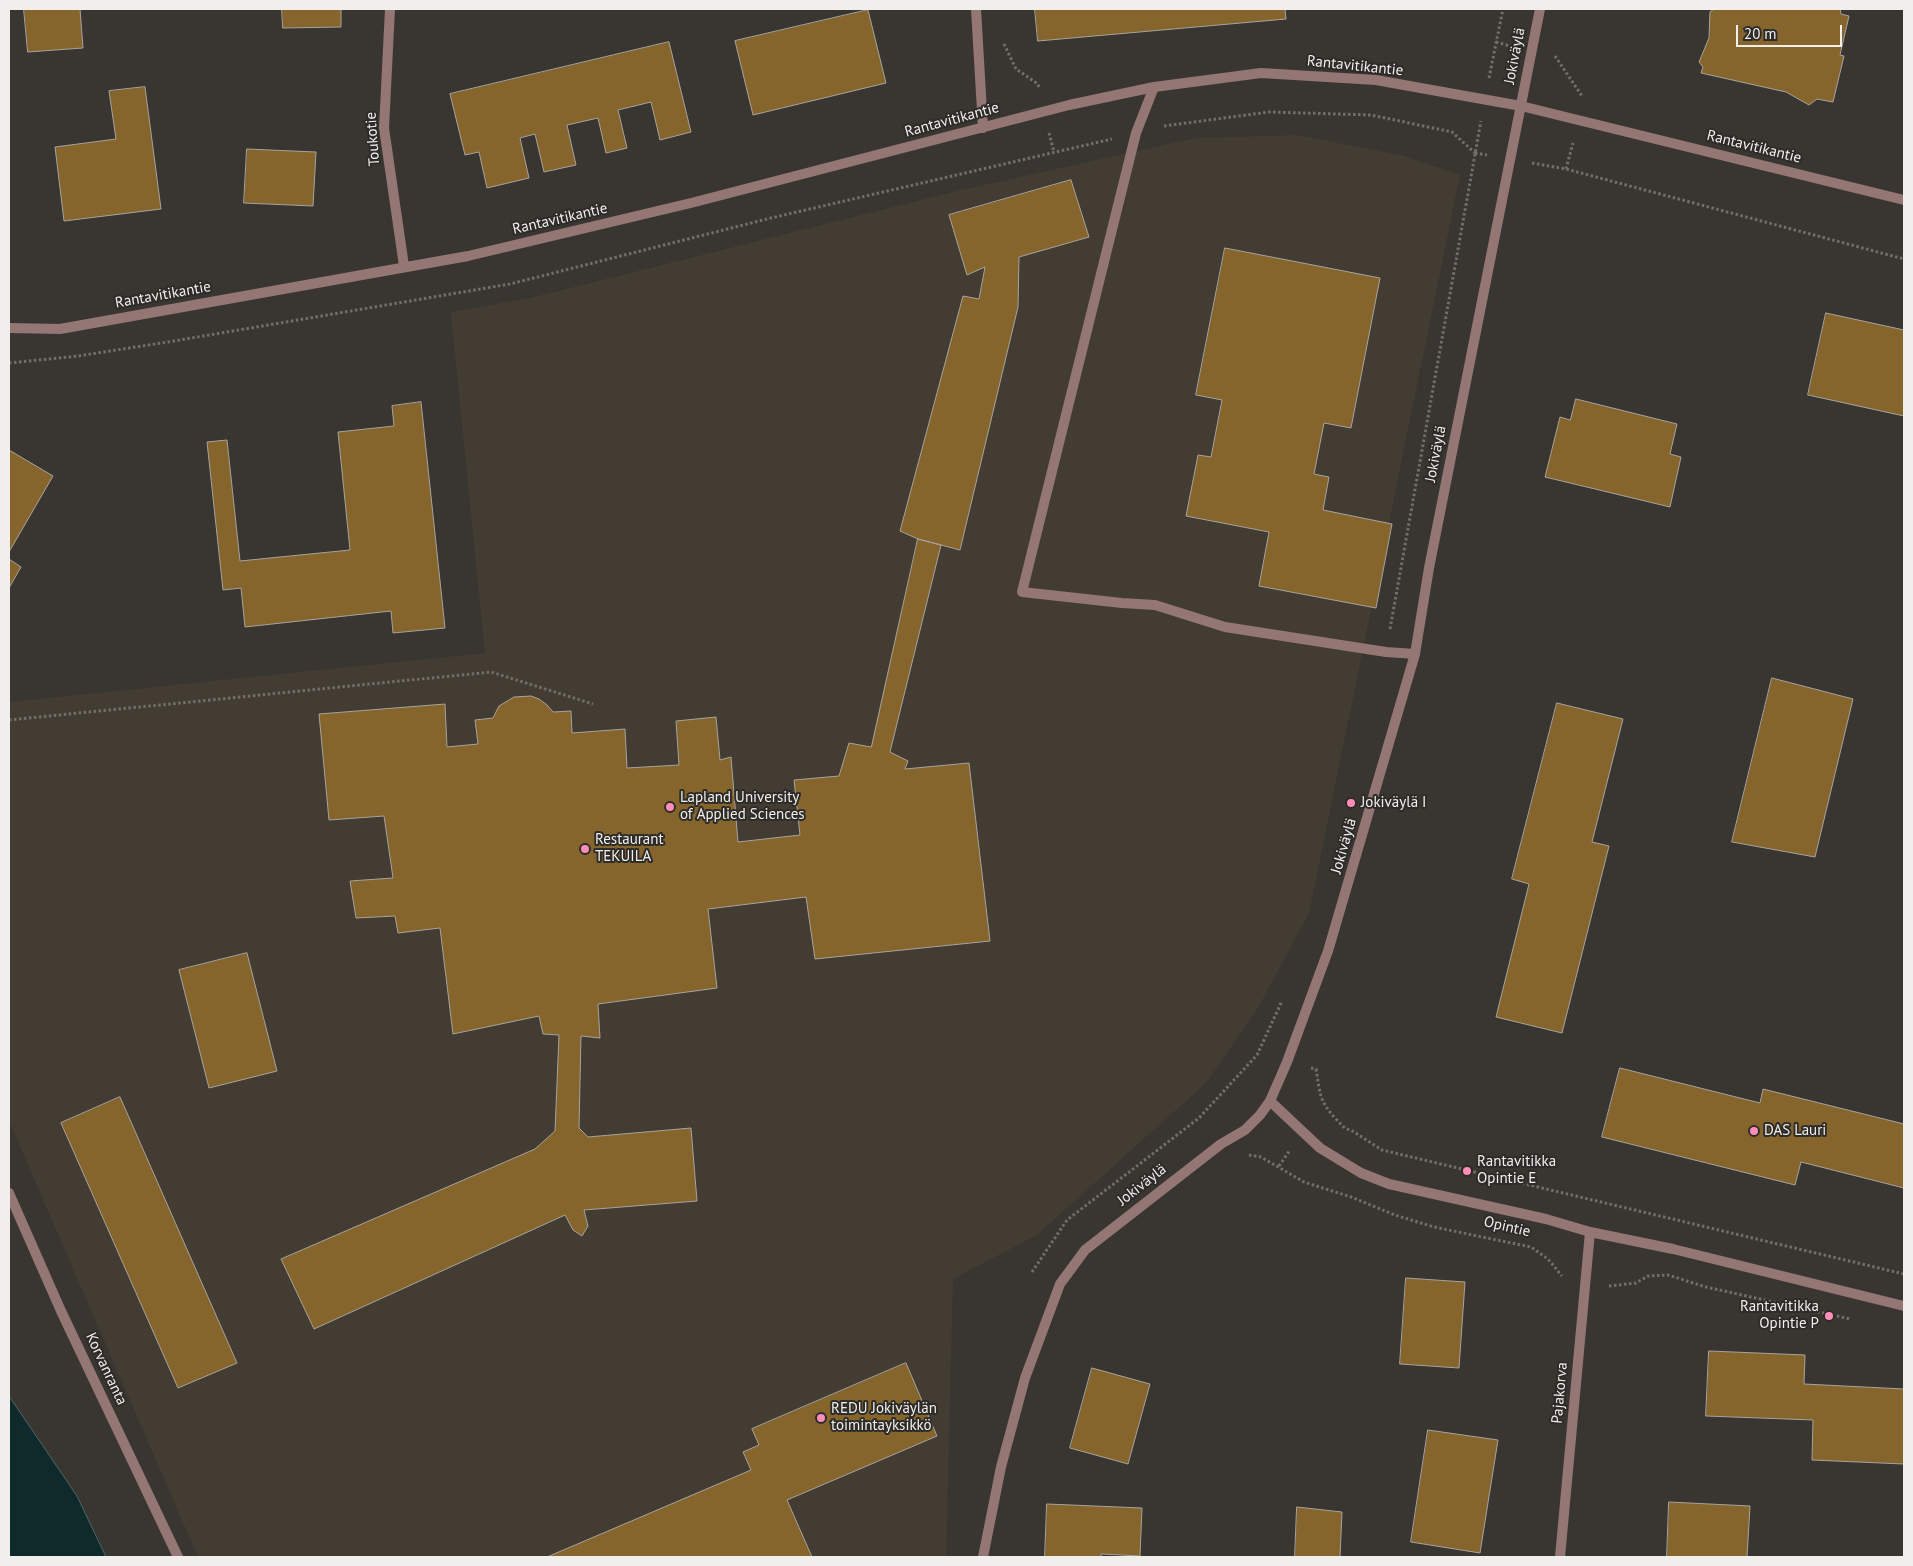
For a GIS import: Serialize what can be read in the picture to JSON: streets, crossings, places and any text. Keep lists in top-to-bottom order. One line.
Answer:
{"streets":{"street":["Jokiväylä","Rantavitikantie","Toukotie","Opintie","Korvanranta","Pajakorva"]},"crossings":[["Jokiväylä","Rantavitikantie"],["Jokiväylä","Opintie"],["Rantavitikantie","Toukotie"],["Opintie","Pajakorva"]],"places":["Jokiväylä I","Lapland University of Applied Sciences","Restaurant TEKUILA","DAS Lauri","Rantavitikka Opintie E","Rantavitikka Opintie P","REDU Jokiväylän toimintayksikkö"],"scale_bar":"20 m"}
